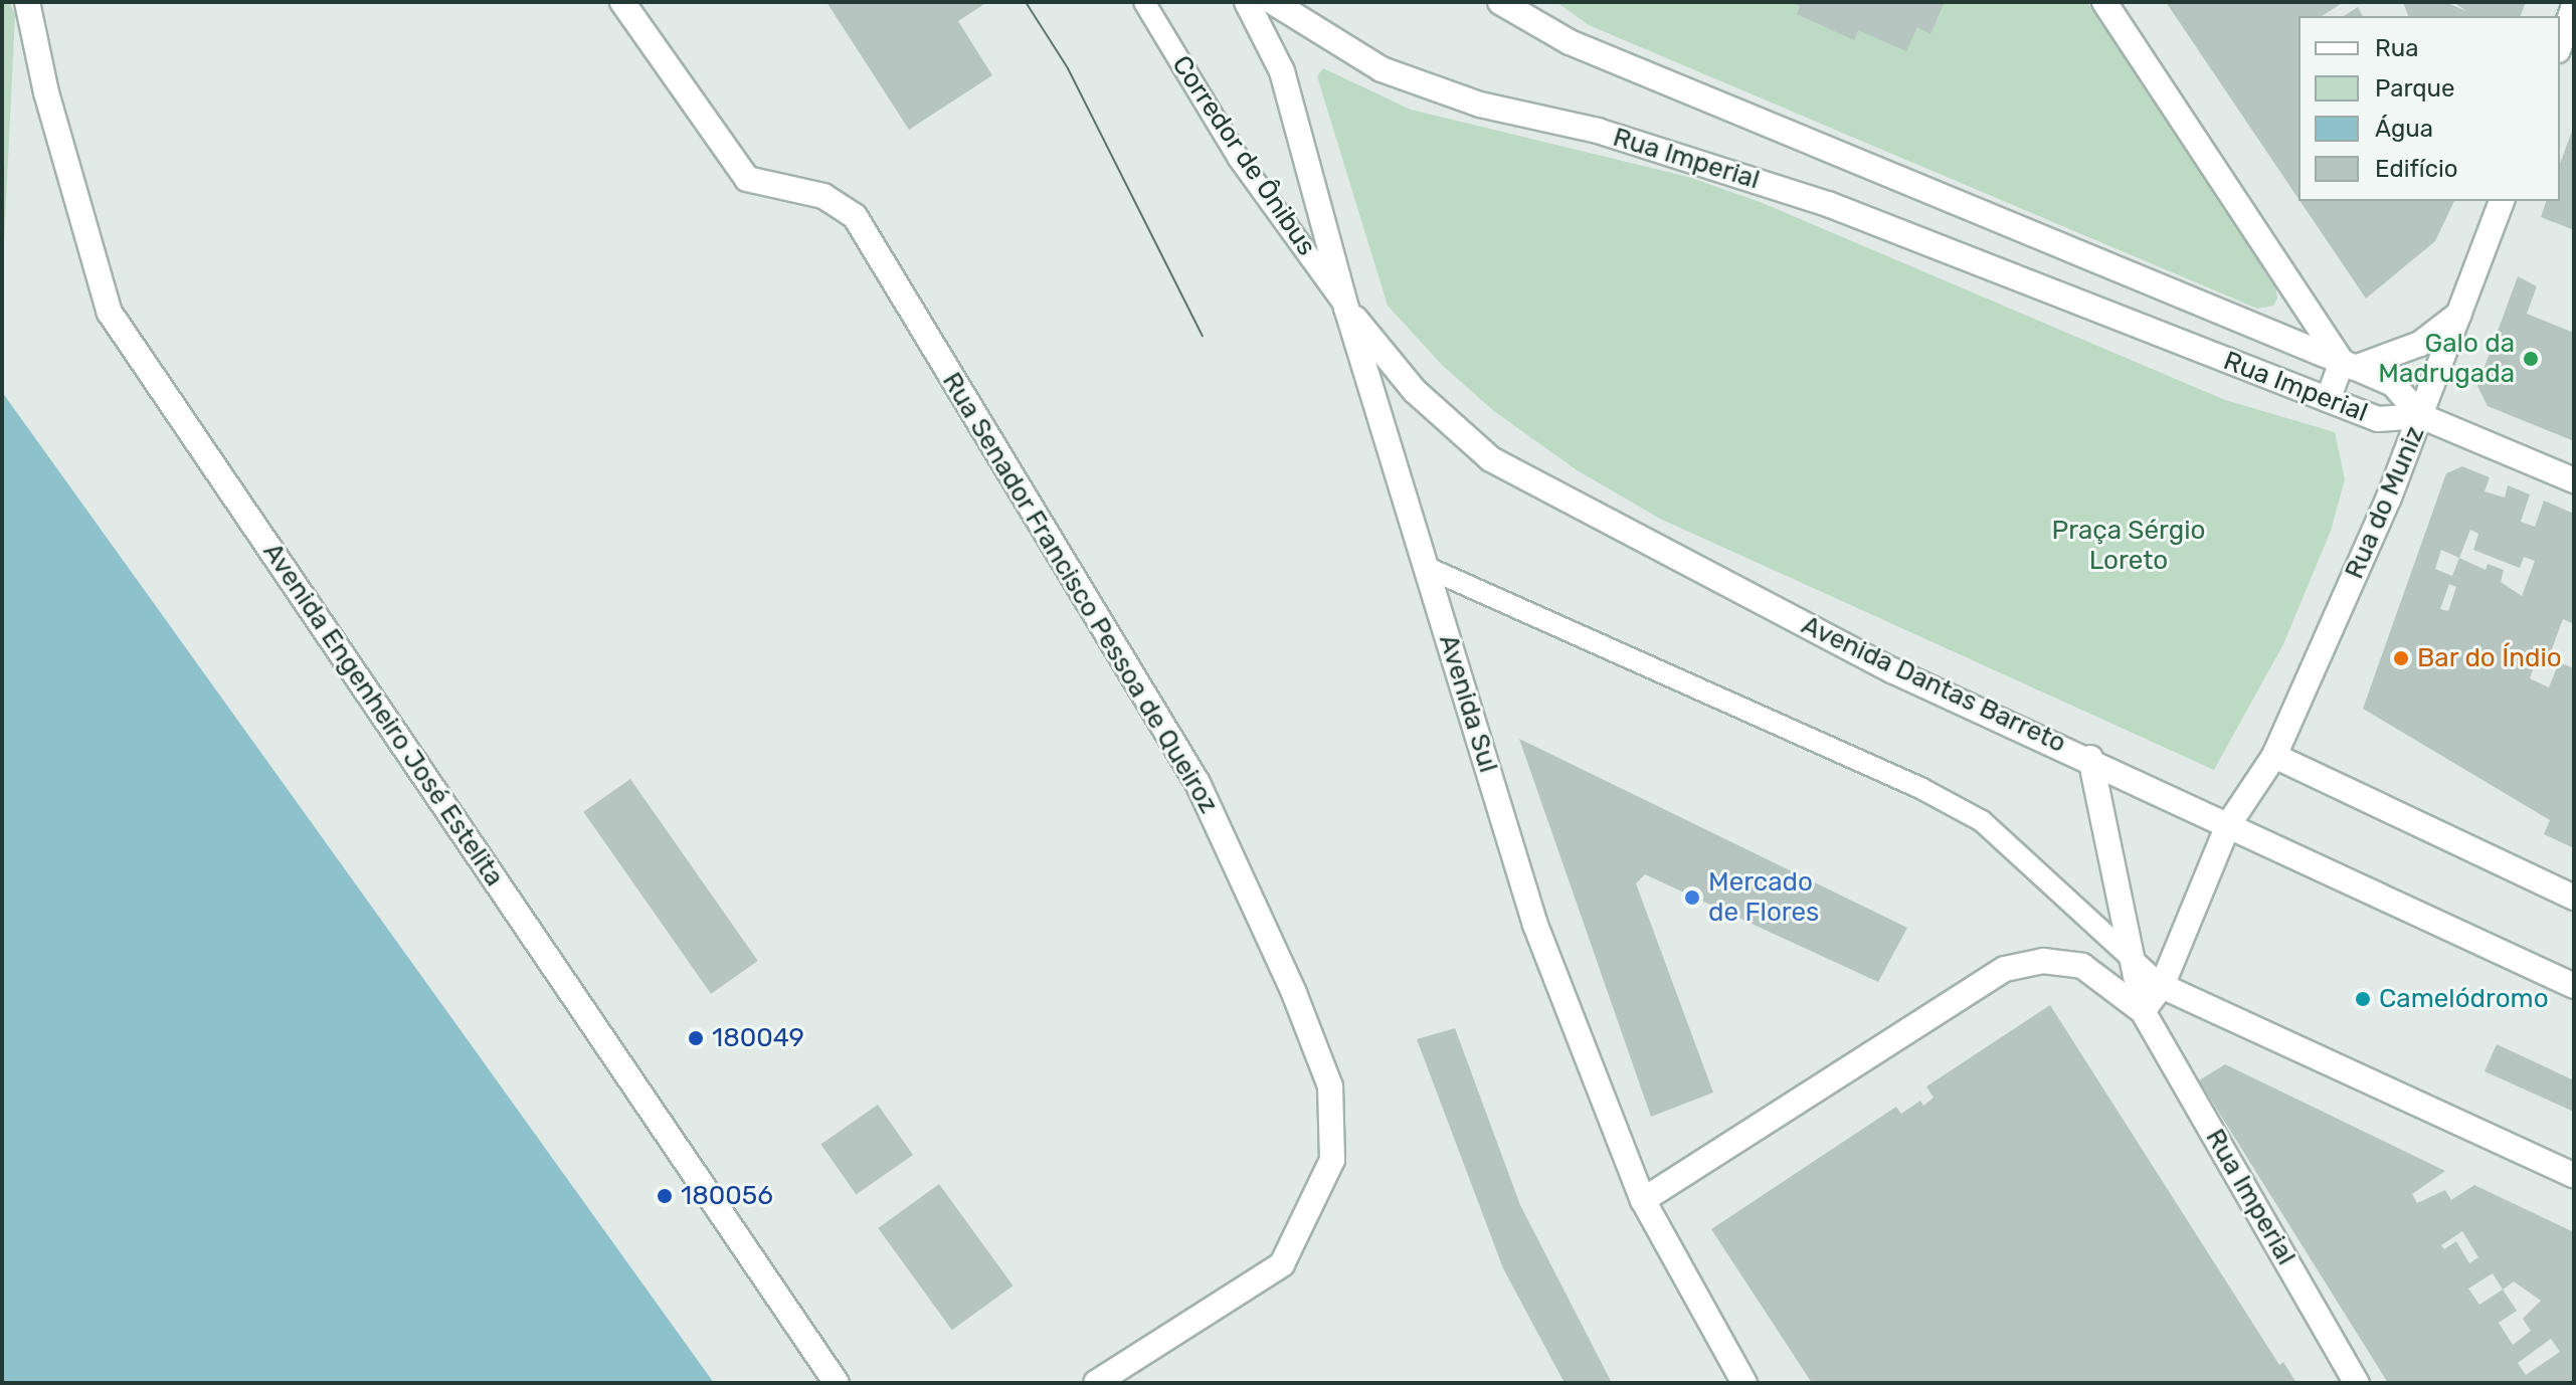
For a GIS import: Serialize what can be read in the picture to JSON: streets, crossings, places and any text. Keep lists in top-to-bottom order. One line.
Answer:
{"streets":{"main road":["Rua Imperial","Rua do Muniz","Rua Senador Francisco Pessoa de Queiroz","Avenida Dantas Barreto","Avenida Sul","Avenida Engenheiro José Estelita"],"lane":["Corredor de Ônibus"]},"crossings":[["Corredor de Ônibus","Avenida Dantas Barreto"],["Corredor de Ônibus","Avenida Sul"],["Rua Imperial","Rua do Muniz"],["Rua Imperial","Avenida Dantas Barreto"],["Avenida Dantas Barreto","Avenida Sul"]],"parks":["Praça Sérgio Loreto"],"places":["Galo da Madrugada","Bar do Índio","Mercado de Flores","Camelódromo","180049","180056"],"legend":["Rua","Parque","Água","Edifício"]}
